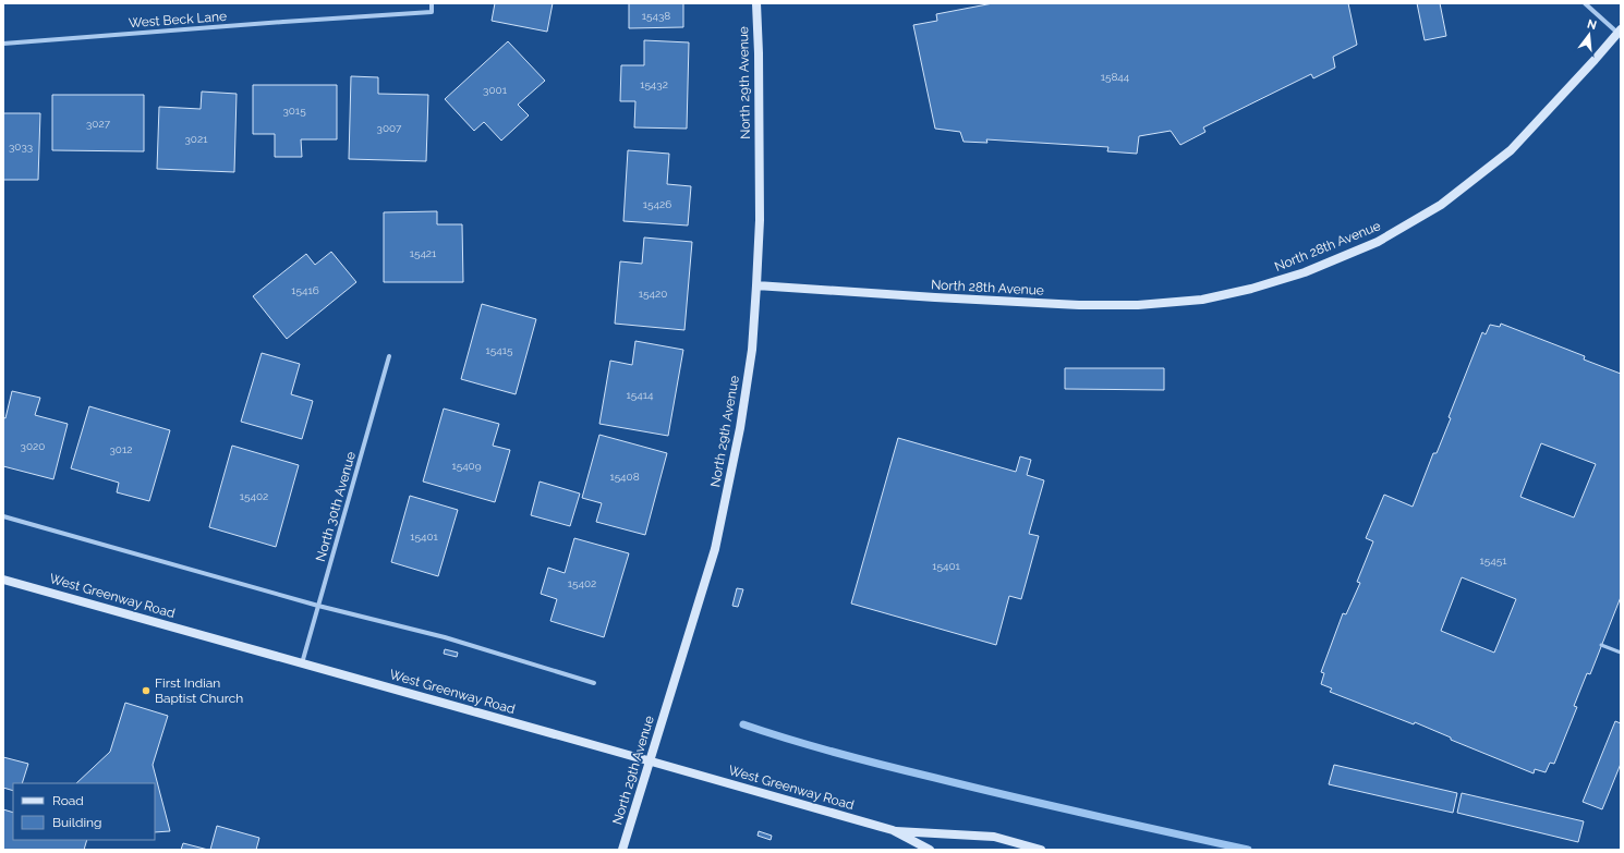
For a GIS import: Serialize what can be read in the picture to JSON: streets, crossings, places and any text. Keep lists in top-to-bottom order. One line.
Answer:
{"streets":{"street":["West Beck Lane","North 29th Avenue","North 28th Avenue","North 30th Avenue","West Greenway Road"]},"crossings":[["North 29th Avenue","North 28th Avenue"],["North 29th Avenue","West Greenway Road"],["North 30th Avenue","West Greenway Road"]],"places":["First Indian Baptist Church"],"house_numbers":["15438","15844","15432","3001","3015","3027","3007","3021","3033","15426","15421","15416","15420","15415","15414","3020","3012","15409","15408","15402","15401","15451","15401","15402"],"legend":["Road","Building"],"north":"top"}
